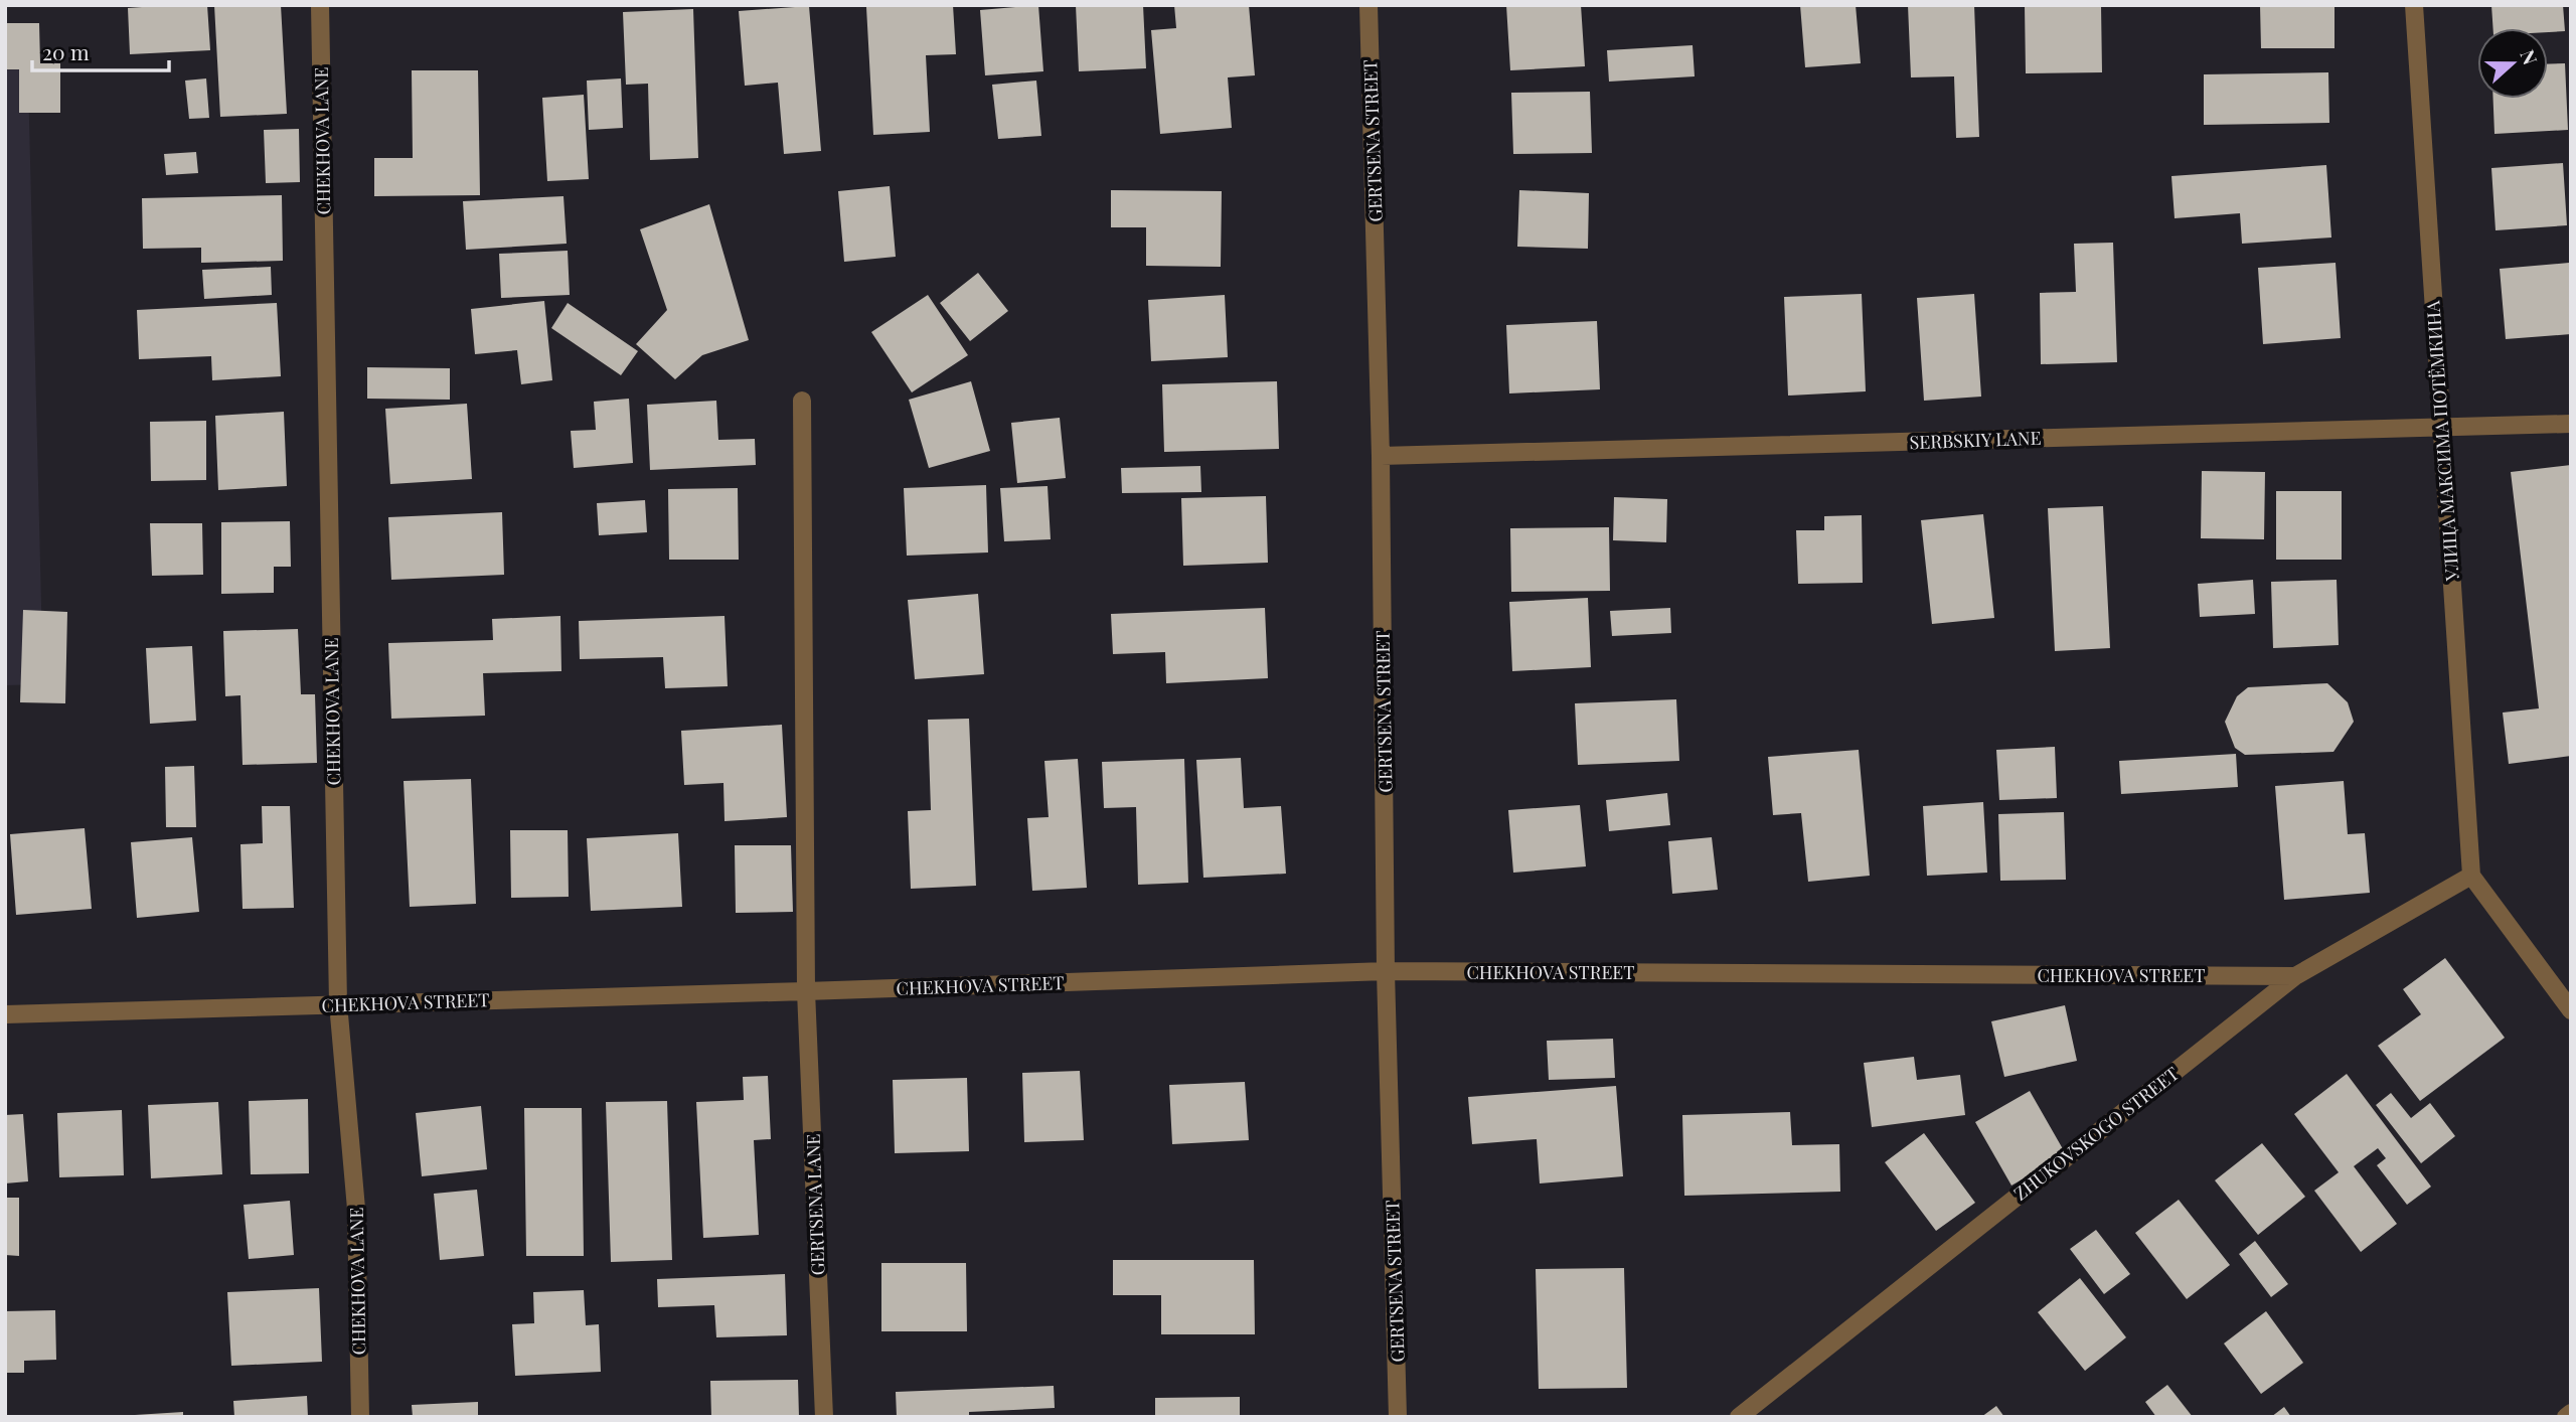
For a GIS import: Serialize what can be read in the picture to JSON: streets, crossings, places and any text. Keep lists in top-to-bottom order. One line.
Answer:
{"streets":{"street":["CHEKHOVA LANE","GERTSENA STREET","SERBSKIY LANE","УЛИЦА МАКСИМА ПОТЁМКИНА","CHEKHOVA STREET","ZHUKOVSKOGO STREET","GERTSENA LANE"]},"crossings":[["CHEKHOVA LANE","CHEKHOVA STREET"],["GERTSENA STREET","SERBSKIY LANE"],["GERTSENA STREET","CHEKHOVA STREET"],["SERBSKIY LANE","УЛИЦА МАКСИМА ПОТЁМКИНА"],["УЛИЦА МАКСИМА ПОТЁМКИНА","ZHUKOVSKOGO STREET"],["CHEKHOVA STREET","ZHUKOVSKOGO STREET"],["CHEKHOVA STREET","GERTSENA LANE"]],"scale_bar":"20 m","north":"right"}
